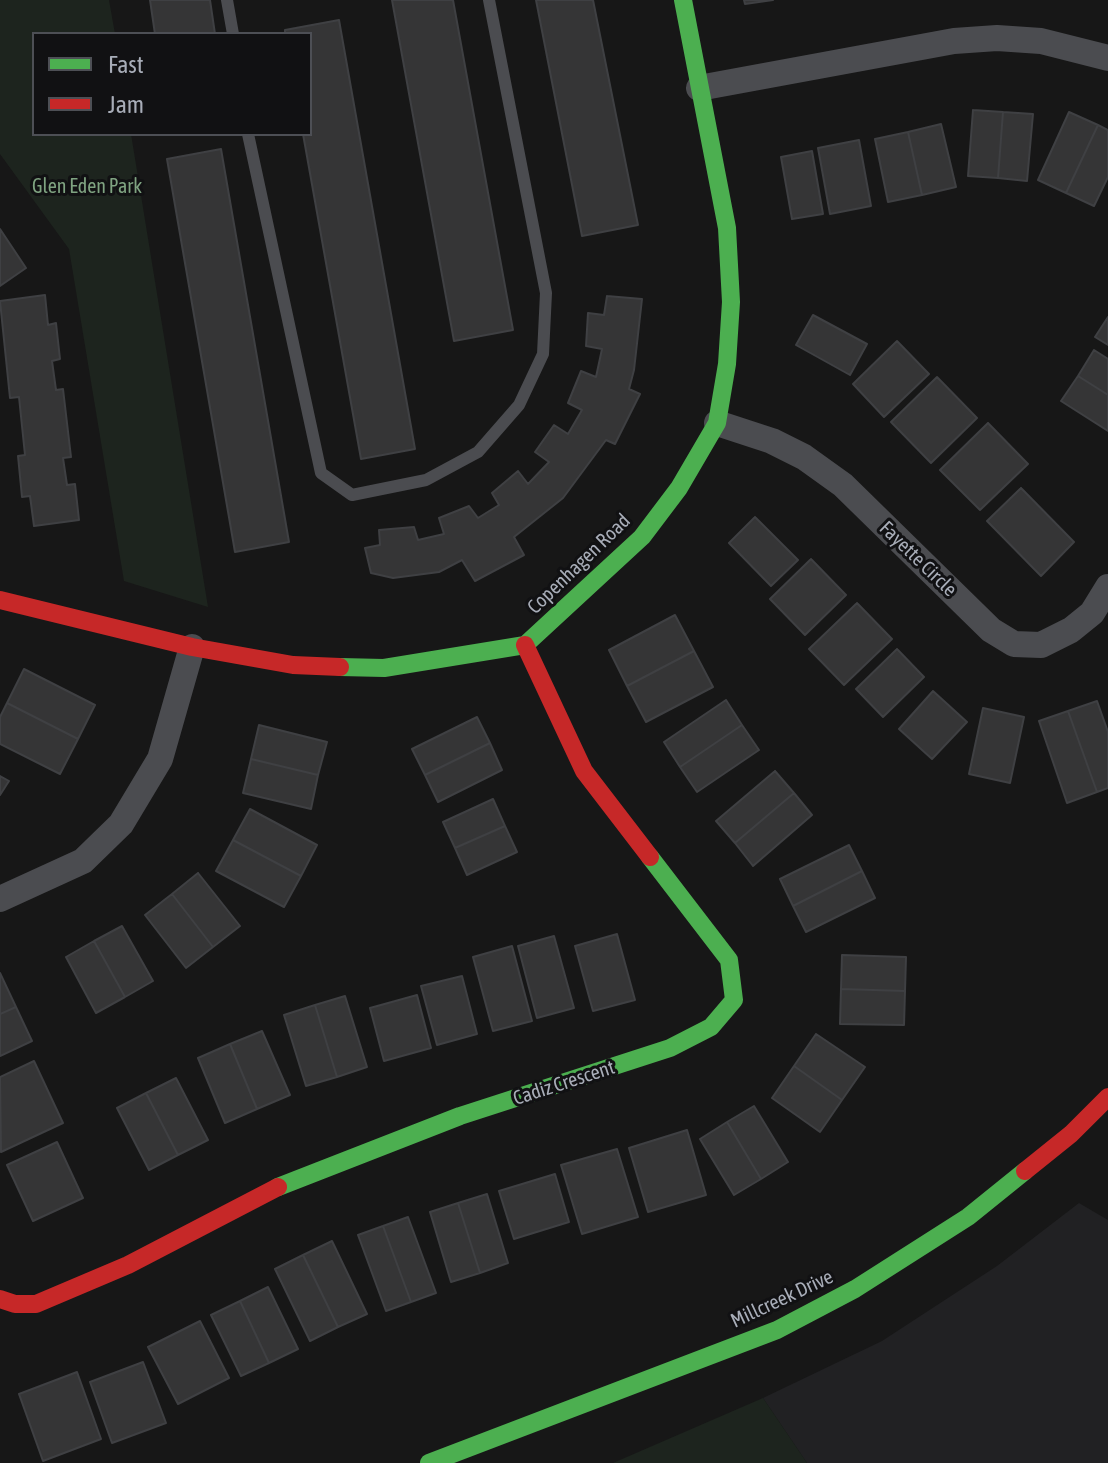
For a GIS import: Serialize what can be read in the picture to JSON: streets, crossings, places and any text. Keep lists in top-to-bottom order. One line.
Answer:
{"streets":{"street":["Fayette Circle","Copenhagen Road","Cadiz Crescent","Millcreek Drive"]},"crossings":[["Fayette Circle","Copenhagen Road"],["Copenhagen Road","Cadiz Crescent"]],"parks":["Glen Eden Park"],"legend":["Fast","Jam"]}
